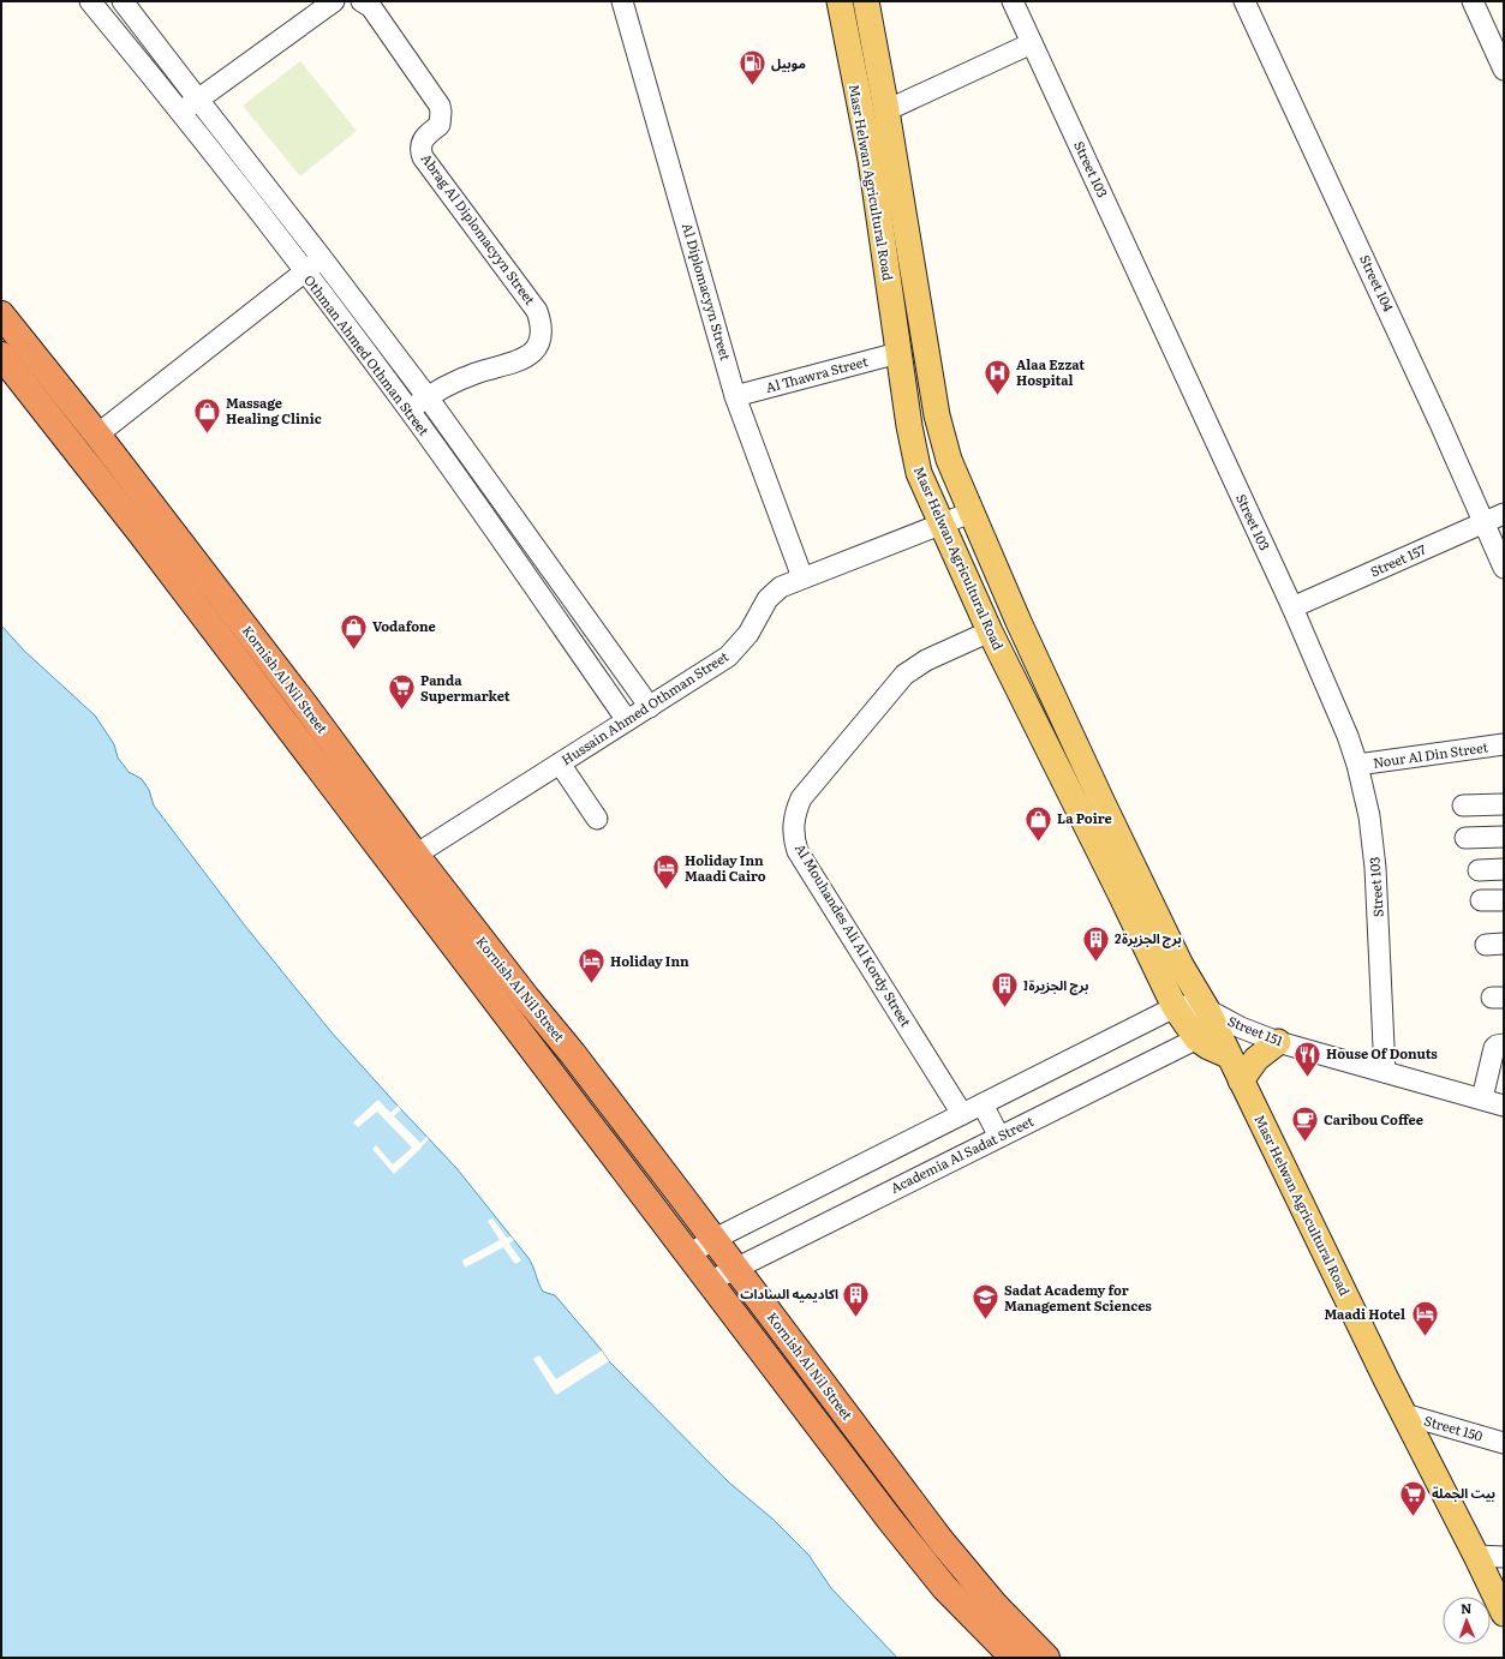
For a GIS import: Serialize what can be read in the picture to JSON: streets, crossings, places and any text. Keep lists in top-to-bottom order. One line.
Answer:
{"streets":{"highway":["Kornish Al Nil Street"],"main road":["Masr Helwan Agricultural Road"],"street":["Street 103","Abrag Al Diplomacyyn Street","Street 104","Al Diplomacyyn Street","Othman Ahmed Othman Street","Al Thawra Street","Street 157","Hussain Ahmed Othman Street","Nour Al Din Street","Al Mouhandes Ali Al Kordy Street","Street 151","Academia Al Sadat Street","Street 150"]},"crossings":[["Street 103","Street 157"],["Street 103","Nour Al Din Street"],["Street 103","Street 151"],["Masr Helwan Agricultural Road","Al Thawra Street"],["Masr Helwan Agricultural Road","Hussain Ahmed Othman Street"],["Masr Helwan Agricultural Road","Al Mouhandes Ali Al Kordy Street"],["Masr Helwan Agricultural Road","Street 151"],["Masr Helwan Agricultural Road","Academia Al Sadat Street"],["Masr Helwan Agricultural Road","Street 150"],["Abrag Al Diplomacyyn Street","Othman Ahmed Othman Street"],["Street 104","Street 157"],["Al Diplomacyyn Street","Al Thawra Street"],["Al Diplomacyyn Street","Hussain Ahmed Othman Street"],["Othman Ahmed Othman Street","Hussain Ahmed Othman Street"],["Kornish Al Nil Street","Hussain Ahmed Othman Street"],["Kornish Al Nil Street","Academia Al Sadat Street"],["Street 151","Academia Al Sadat Street"]],"places":{"fuel station":["موبيل"],"hospital":["Alaa Ezzat Hospital"],"shop":["Massage Healing Clinic","Vodafone","La Poire"],"supermarket":["Panda Supermarket","بيت الجملة"],"hotel":["Holiday Inn Maadi Cairo","Holiday Inn","Maadi Hotel"],"building":["برج الجزيرة2","برج الجزيرة1","اكاديميه السادات"],"restaurant":["House Of Donuts"],"cafe":["Caribou Coffee"],"school or university":["Sadat Academy for Management Sciences"]},"north":"top"}
